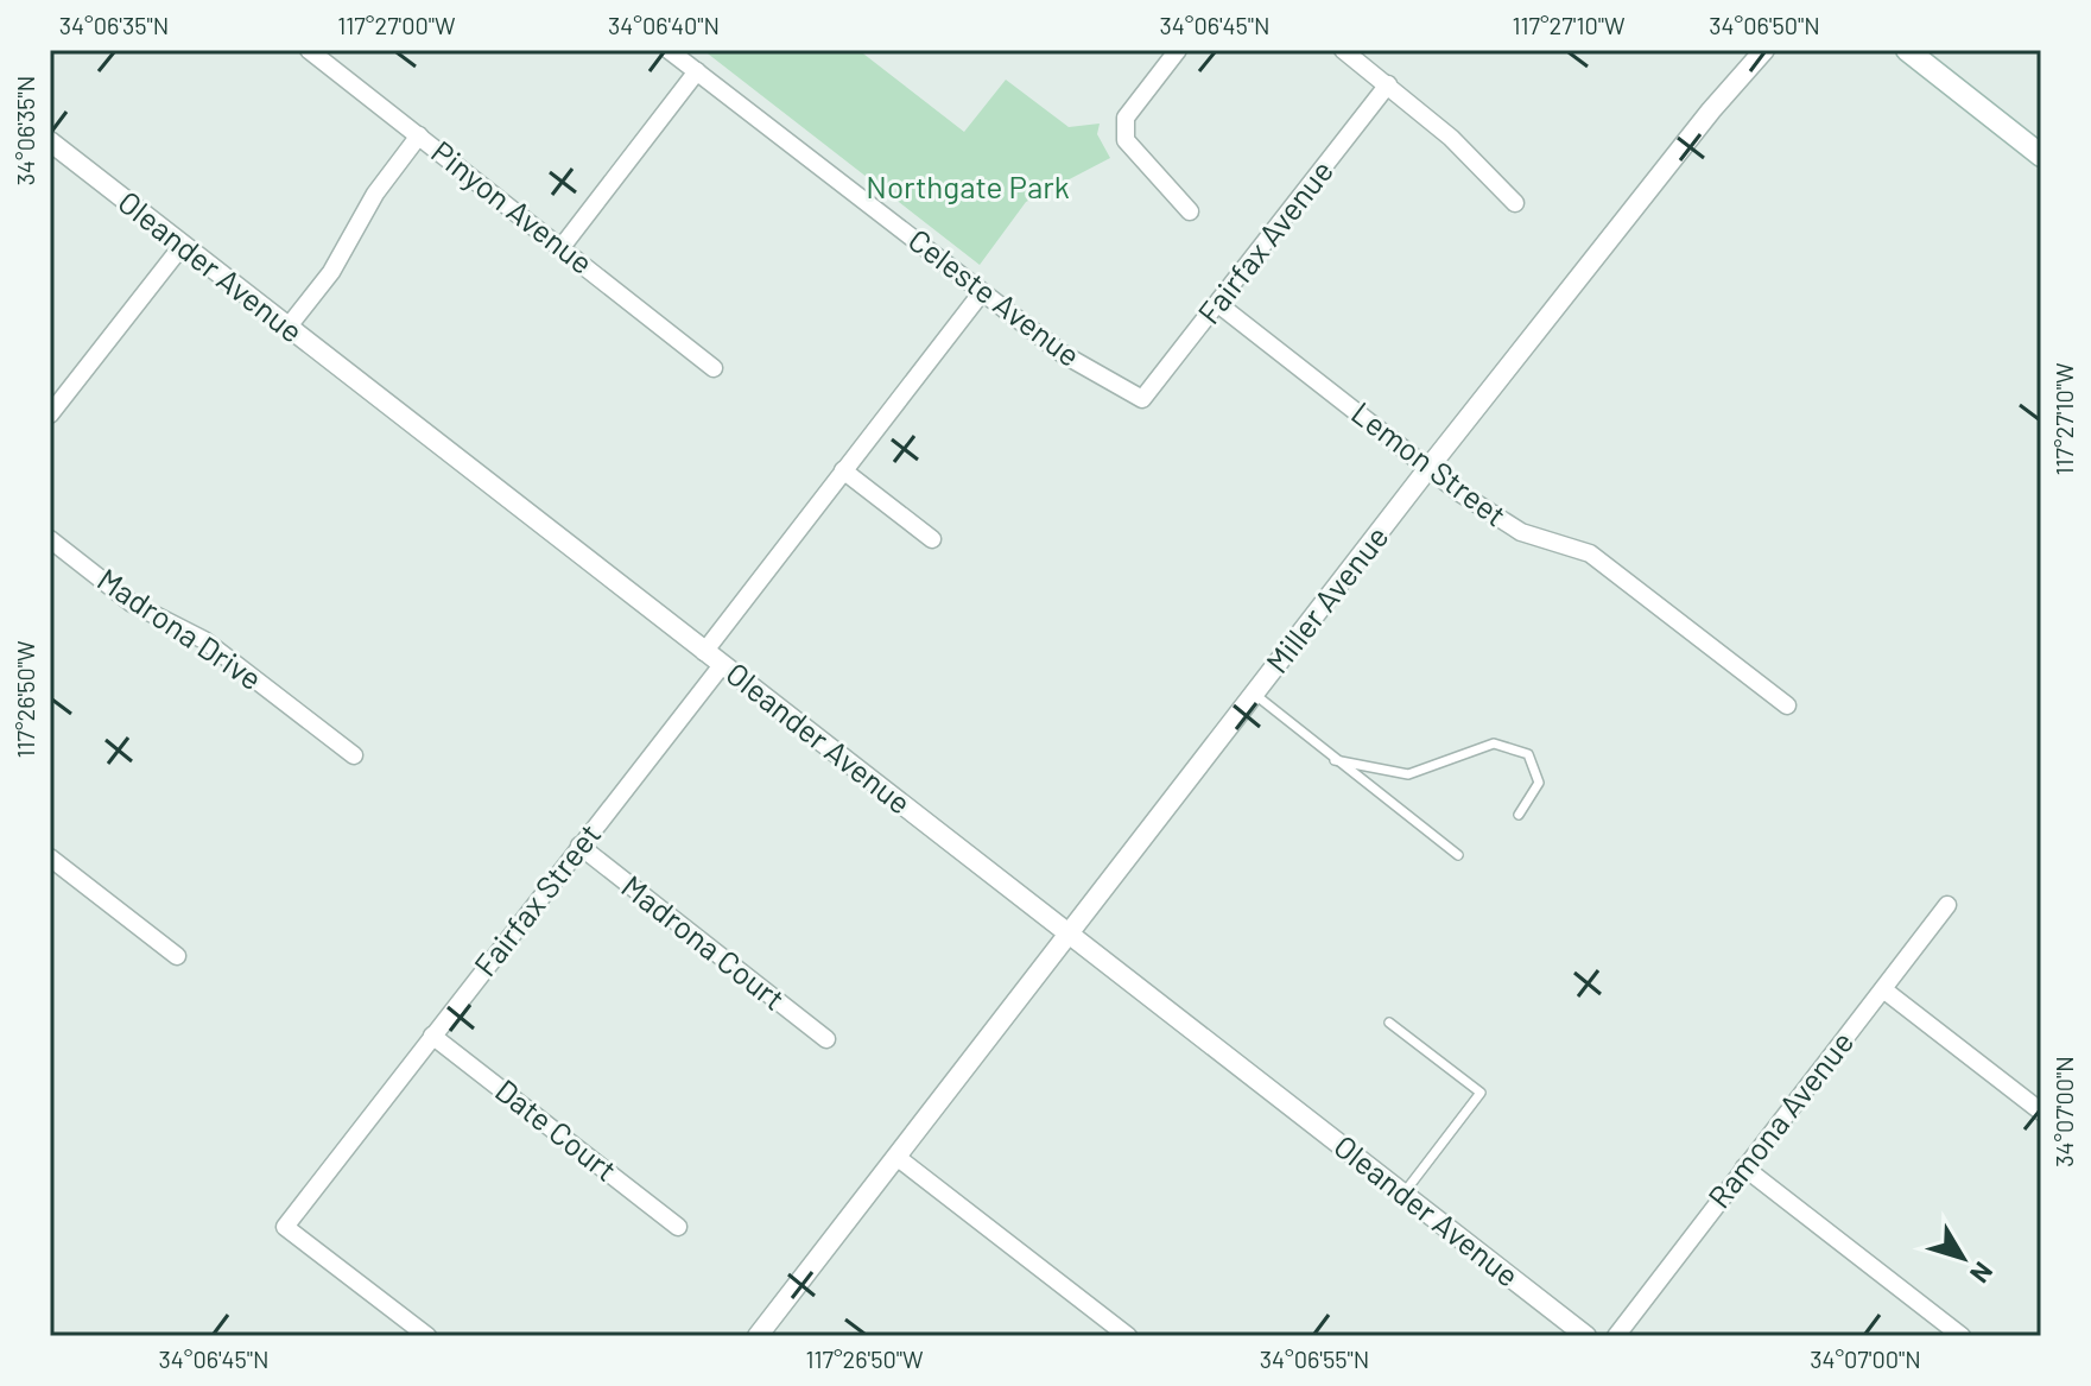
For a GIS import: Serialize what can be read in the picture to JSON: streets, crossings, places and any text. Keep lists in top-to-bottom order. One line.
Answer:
{"streets":{"street":["Pinyon Avenue","Fairfax Avenue","Oleander Avenue","Celeste Avenue","Lemon Street","Miller Avenue","Madrona Drive","Fairfax Street","Madrona Court","Ramona Avenue","Date Court"]},"crossings":[["Fairfax Avenue","Celeste Avenue"],["Fairfax Avenue","Lemon Street"],["Oleander Avenue","Miller Avenue"],["Oleander Avenue","Fairfax Street"],["Lemon Street","Miller Avenue"],["Fairfax Street","Madrona Court"],["Fairfax Street","Date Court"]],"parks":["Northgate Park"],"north":"bottom right","coordinates":["34°06'35\"N","117°27'00\"W","34°06'40\"N","34°06'45\"N","117°27'10\"W","34°06'50\"N","117°26'50\"W","34°07'00\"N","34°06'55\"N"]}
